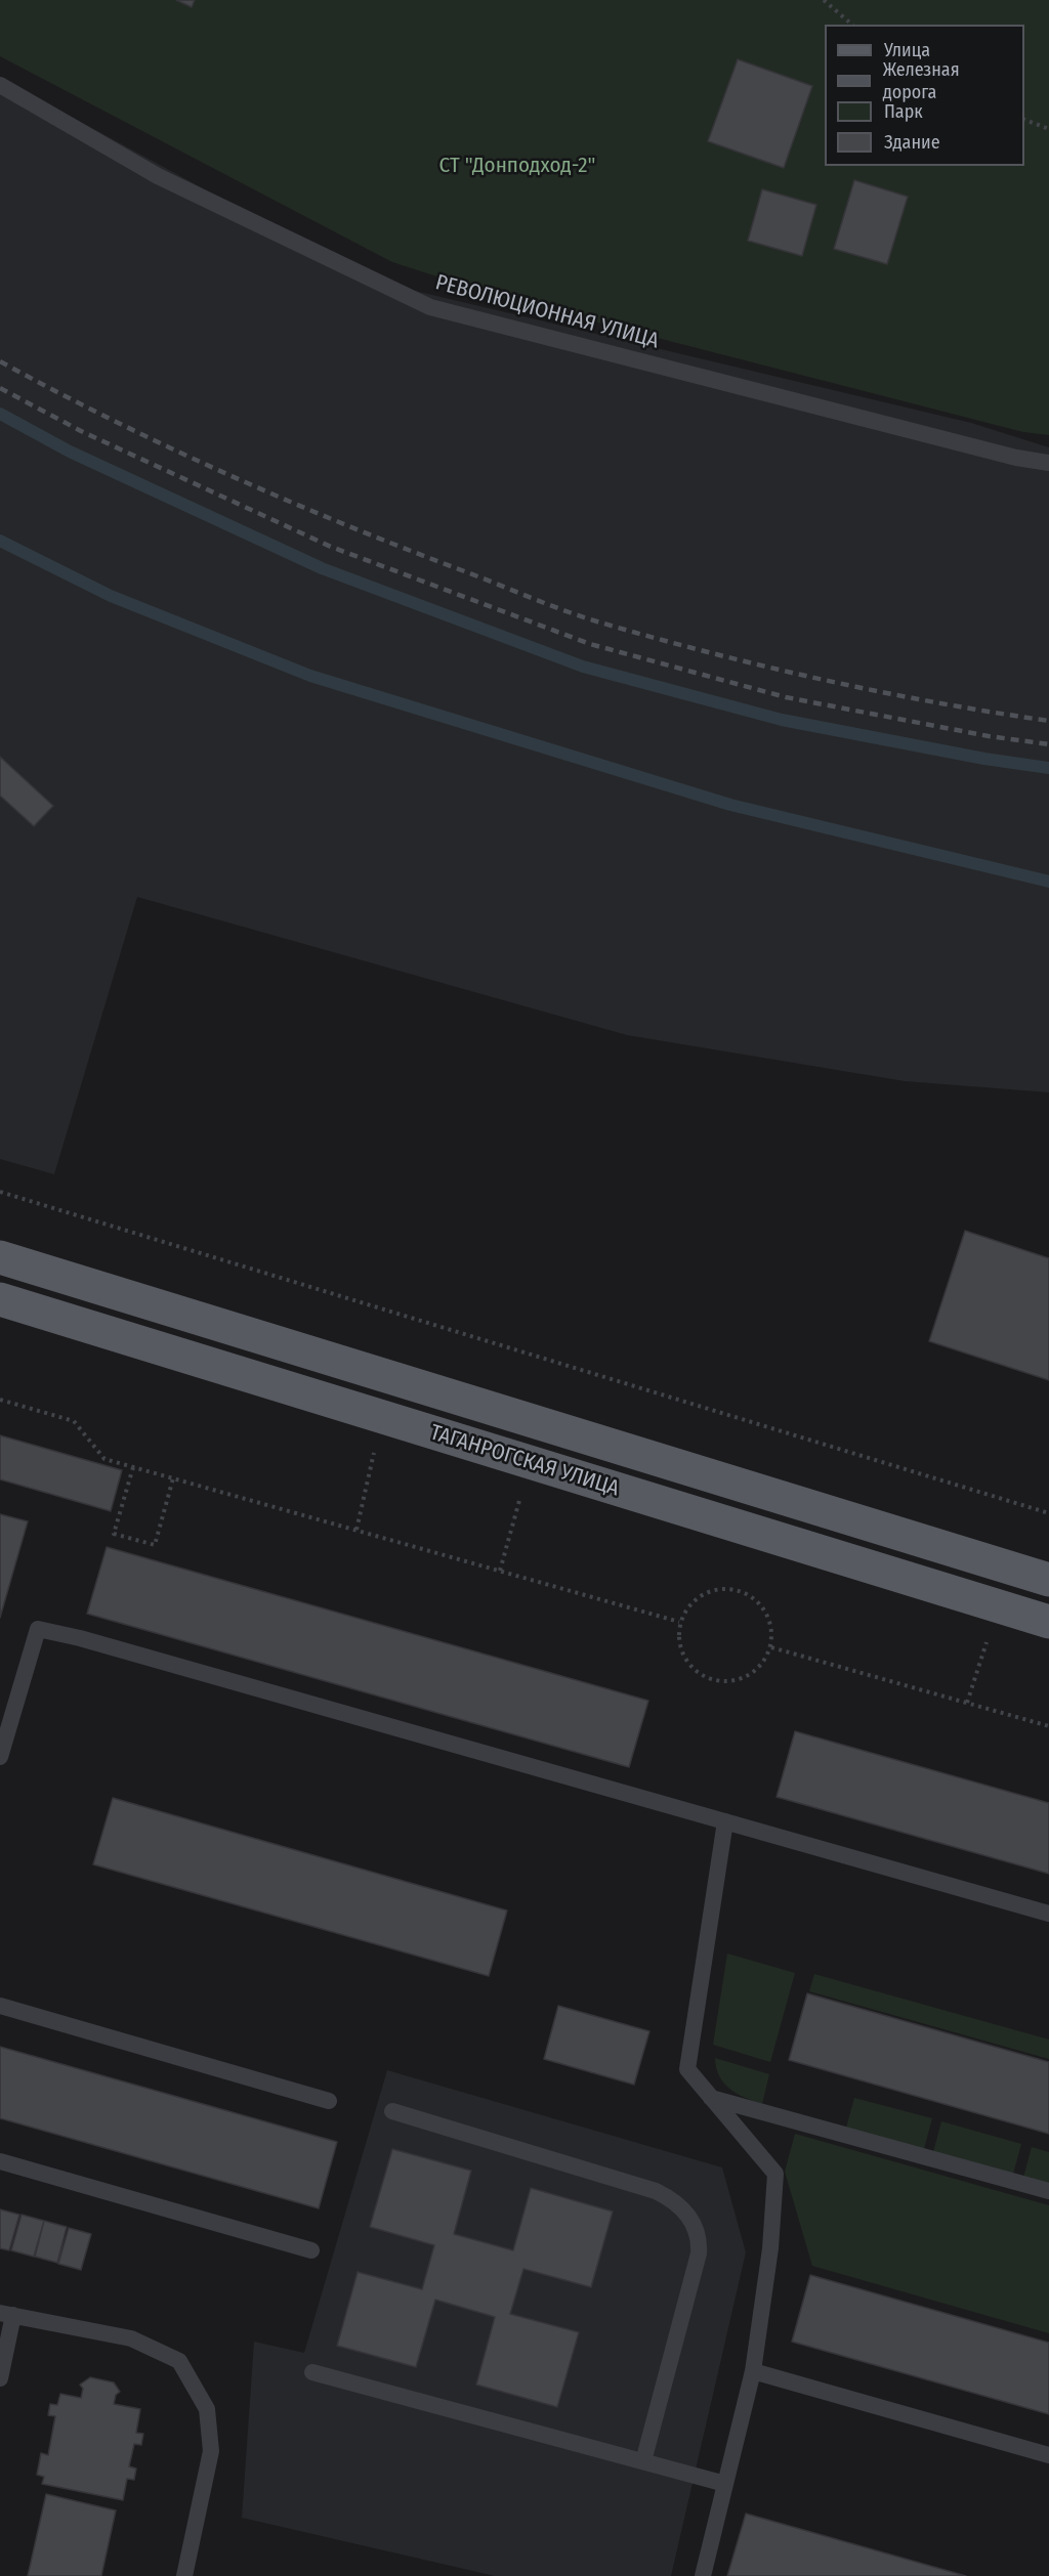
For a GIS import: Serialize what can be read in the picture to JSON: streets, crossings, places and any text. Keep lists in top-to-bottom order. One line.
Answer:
{"streets":{"main road":["ТАГАНРОГСКАЯ УЛИЦА"],"lane":["РЕВОЛЮЦИОННАЯ УЛИЦА"]},"parks":["СТ \"Донподход-2\""],"legend":["Улица","Железная дорога","Парк","Здание"]}
